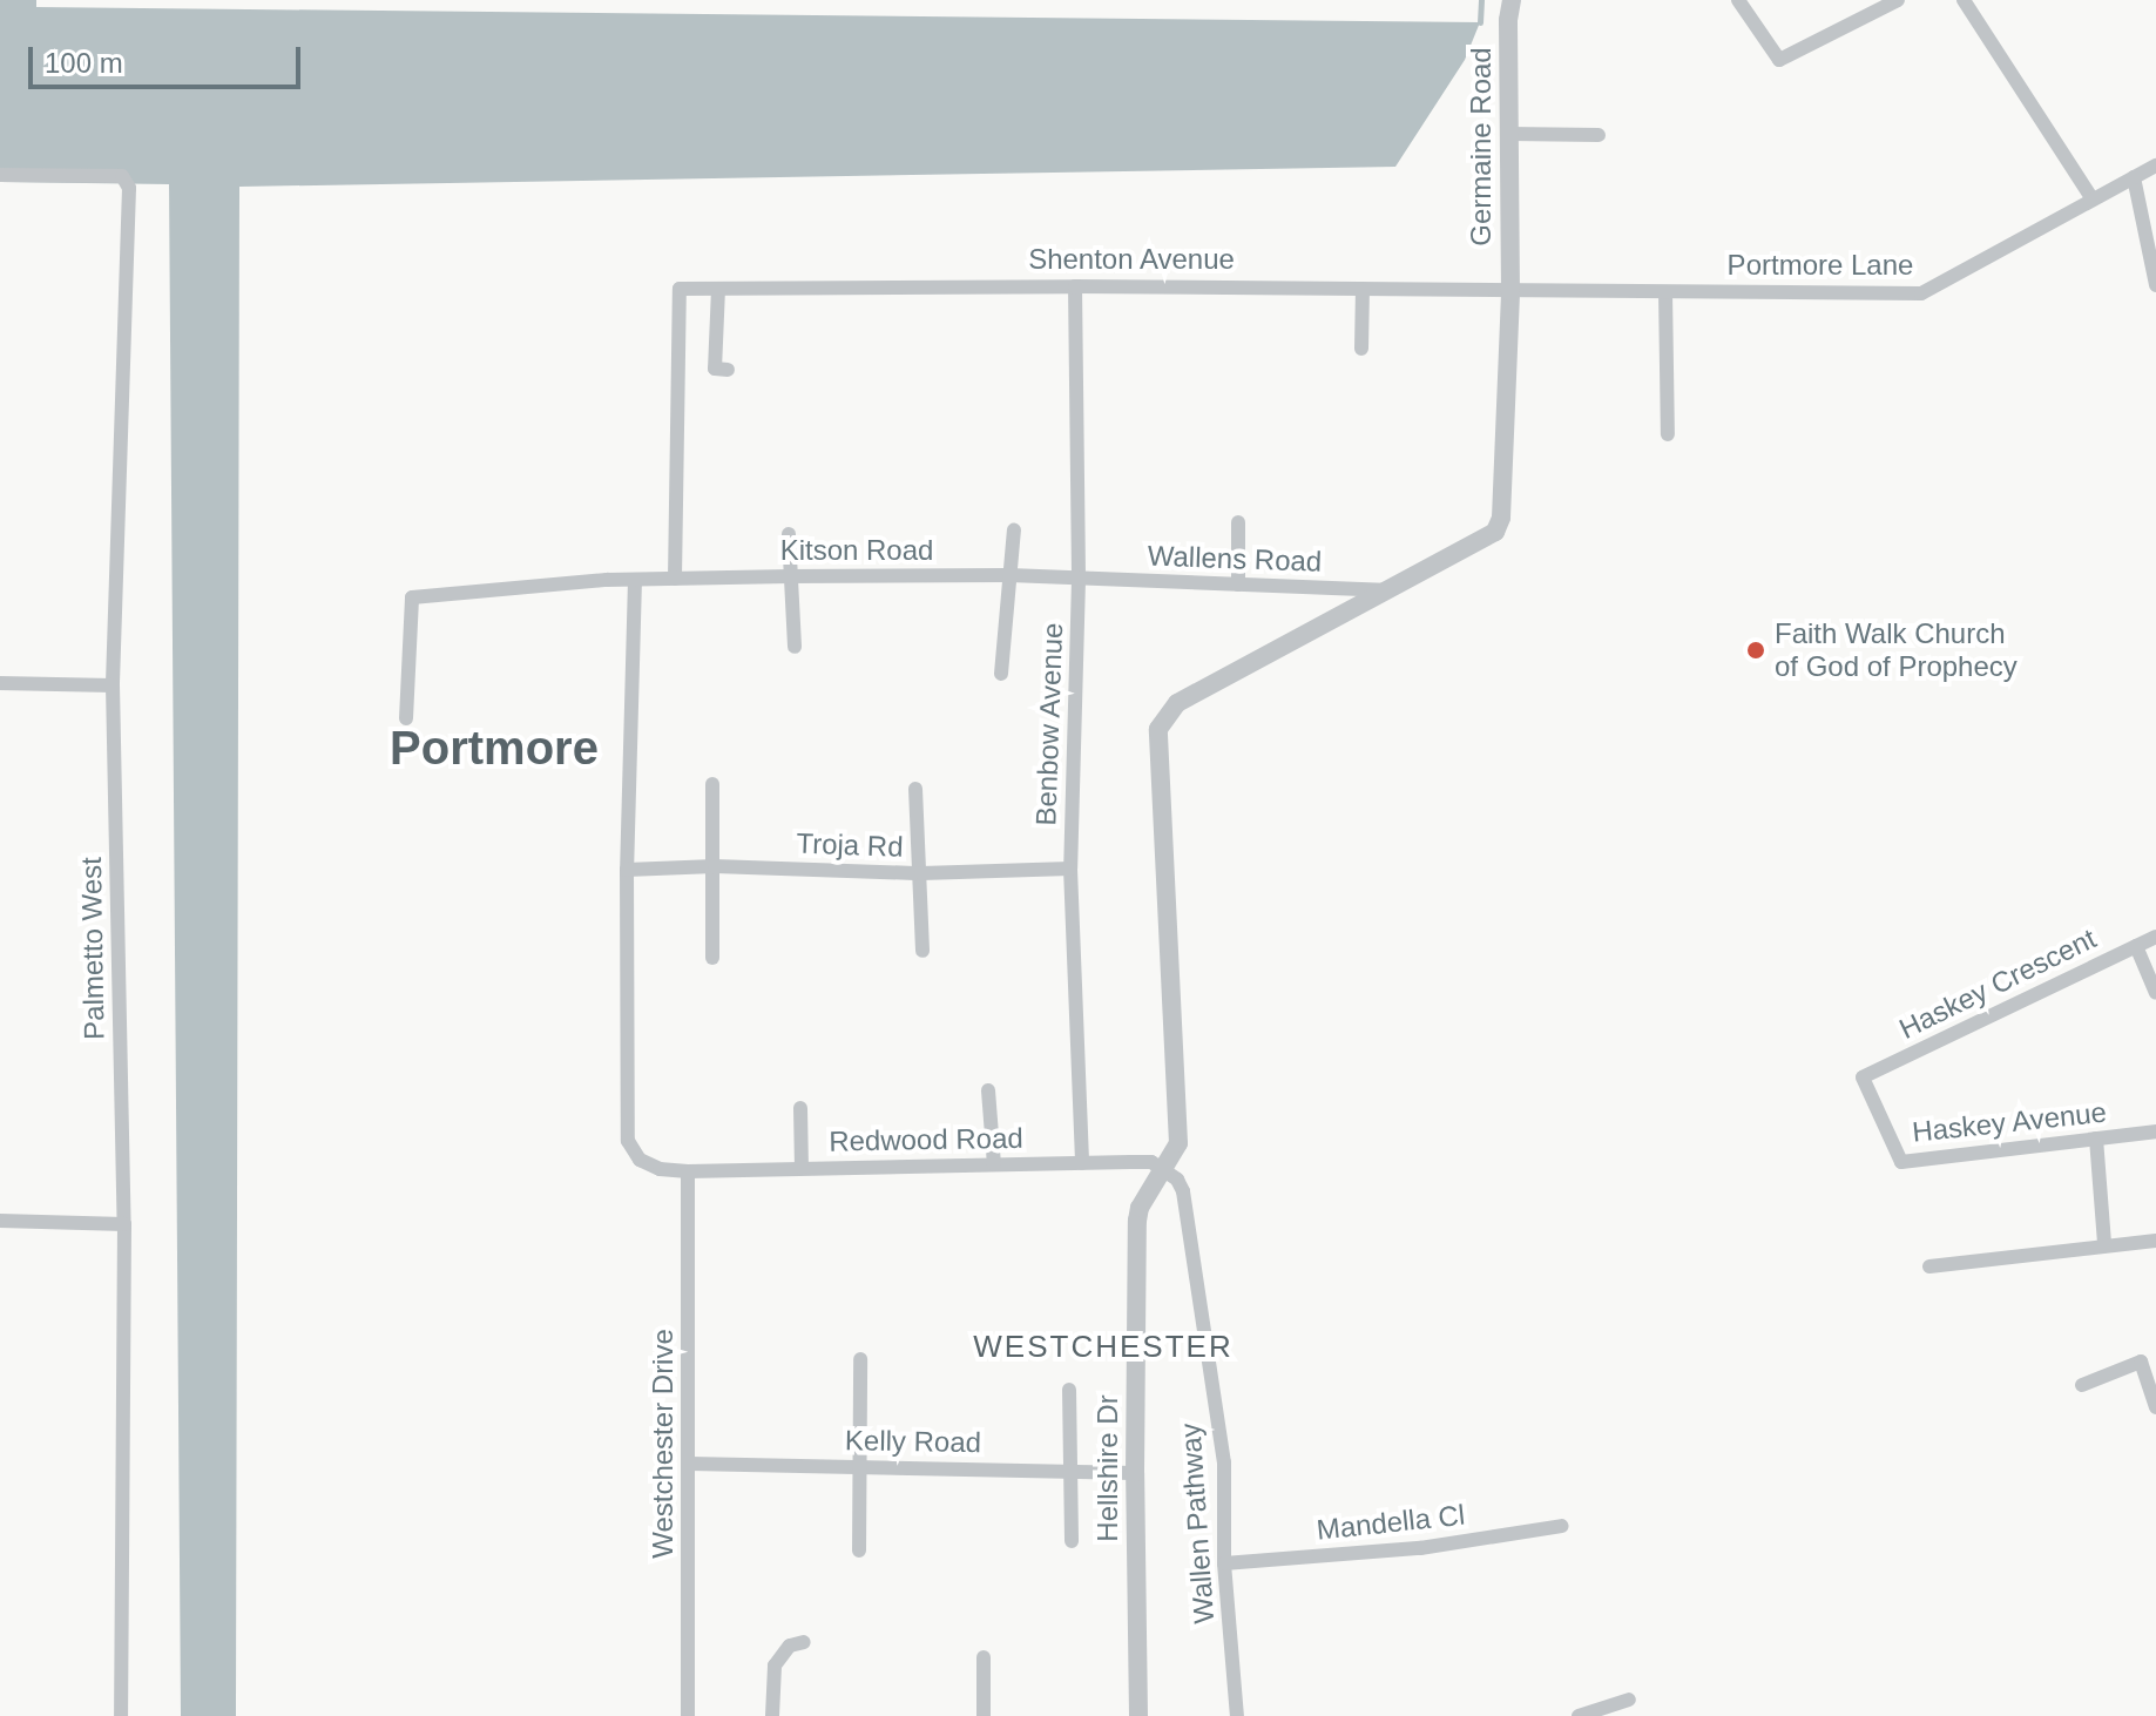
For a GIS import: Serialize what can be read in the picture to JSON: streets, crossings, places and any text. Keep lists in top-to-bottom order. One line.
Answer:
{"streets":{"street":["Germaine Road","Shenton Avenue","Portmore Lane","Kitson Road","Wallens Road","Benbow Avenue","Troja Rd","Palmetto West","Haskey Crescent","Haskey Avenue","Redwood Road","Kelly Road","Westchester Drive","Hellshire Dr","Mandella Cl","Wallen Pathway"]},"crossings":[["Germaine Road","Shenton Avenue"],["Germaine Road","Portmore Lane"],["Shenton Avenue","Portmore Lane"],["Shenton Avenue","Kitson Road"],["Shenton Avenue","Benbow Avenue"],["Kitson Road","Wallens Road"],["Kitson Road","Benbow Avenue"],["Kitson Road","Redwood Road"],["Wallens Road","Benbow Avenue"],["Benbow Avenue","Troja Rd"],["Benbow Avenue","Redwood Road"],["Troja Rd","Redwood Road"],["Haskey Crescent","Haskey Avenue"],["Redwood Road","Westchester Drive"],["Redwood Road","Hellshire Dr"],["Redwood Road","Wallen Pathway"],["Kelly Road","Westchester Drive"],["Kelly Road","Hellshire Dr"],["Hellshire Dr","Wallen Pathway"],["Mandella Cl","Wallen Pathway"]],"districts":["Portmore","WESTCHESTER"],"places":["Faith Walk Church of God of Prophecy"],"scale_bar":"100 m"}
